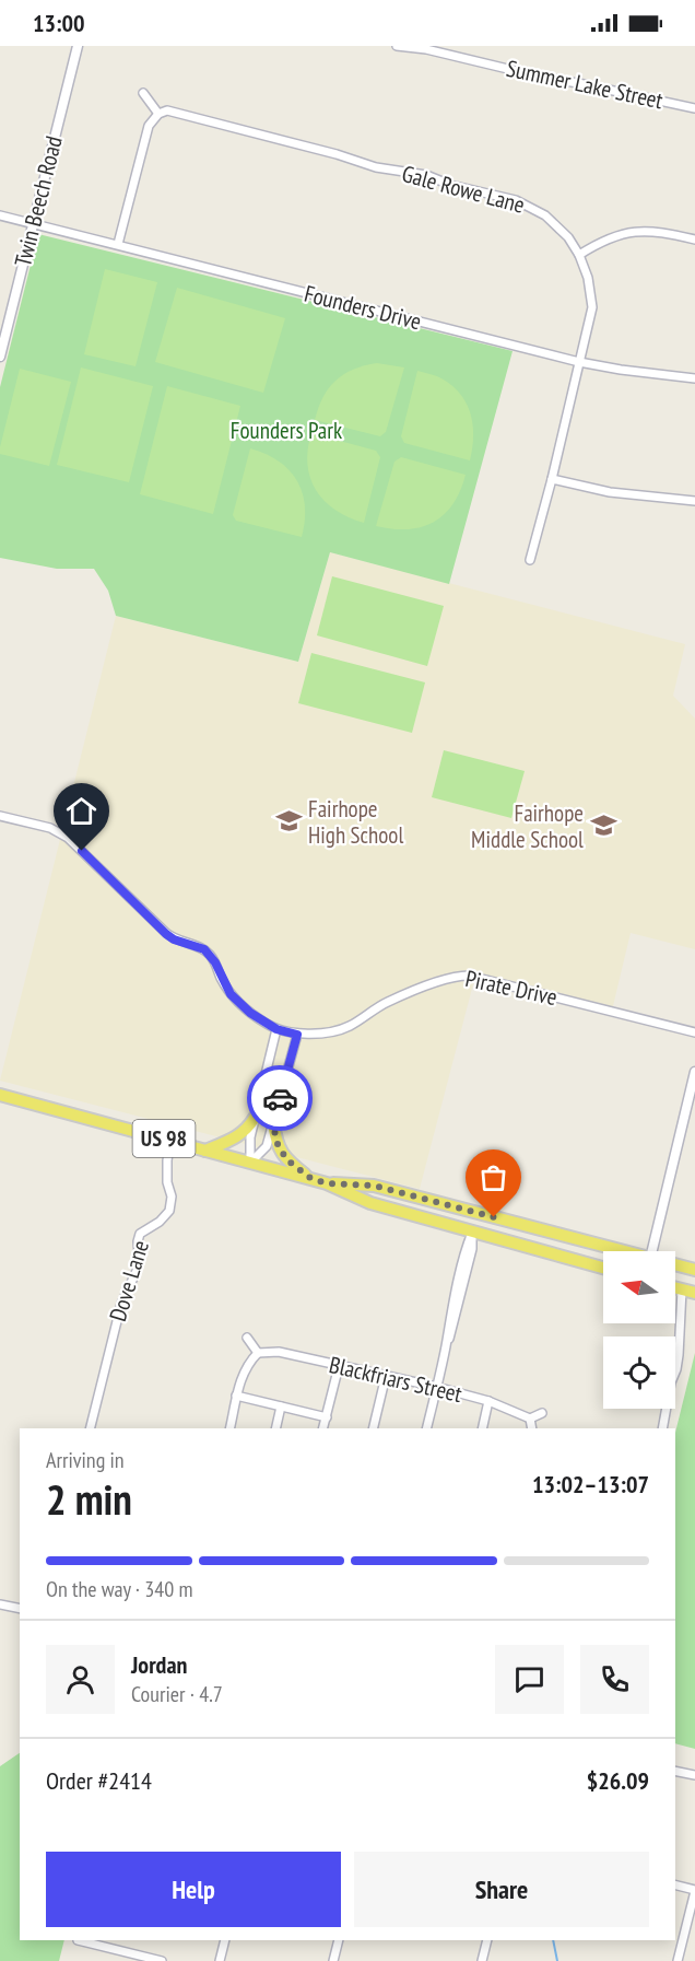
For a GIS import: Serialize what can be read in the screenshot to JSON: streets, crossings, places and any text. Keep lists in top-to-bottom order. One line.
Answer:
{"streets":{"main road":["US 98"],"street":["Summer Lake Street","Gale Rowe Lane","Twin Beech Road","Founders Drive","Pirate Drive","Dove Lane","Blackfriars Street"]},"crossings":[["Gale Rowe Lane","Founders Drive"],["Twin Beech Road","Founders Drive"],["US 98","Dove Lane"]],"parks":["Founders Park"],"places":{"school or university":["Fairhope High School","Fairhope Middle School"]},"north":"left","page":{"status":"13:00","heading":["2 min","Arriving in","13:02–13:07"],"panel":["Jordan","Courier · 4.7","Order #2414","$26.09"],"bar":"On the way · 340 m","buttons":["Help","Share"]}}
